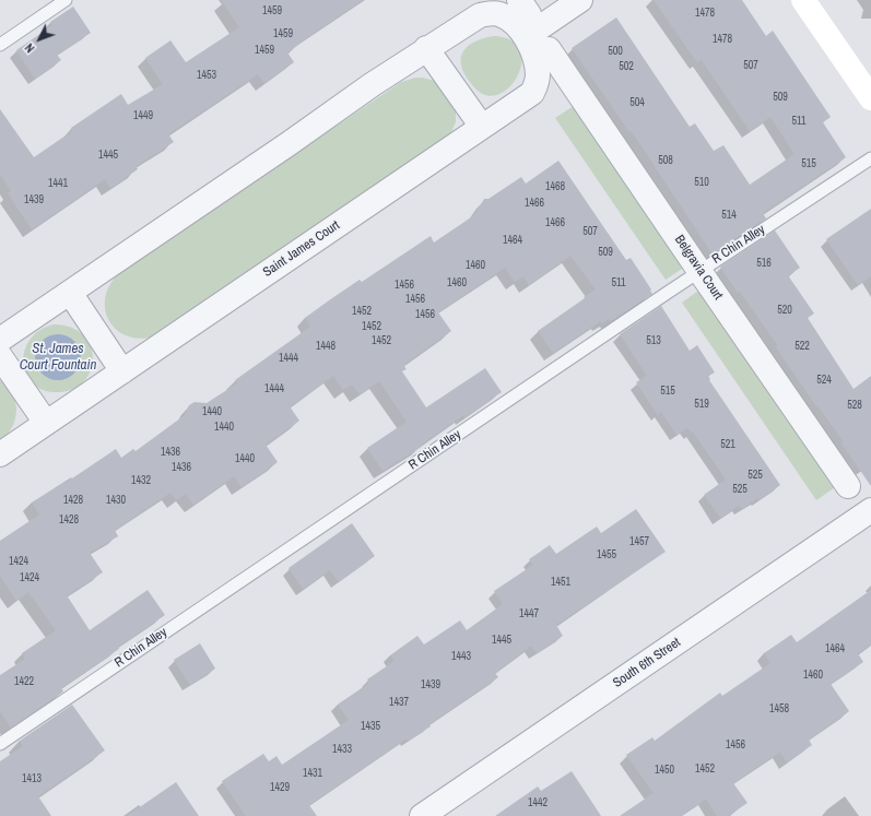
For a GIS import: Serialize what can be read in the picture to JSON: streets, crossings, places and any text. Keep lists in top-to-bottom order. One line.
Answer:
{"streets":{"street":["Saint James Court","Belgravia Court","South 6th Street"],"lane":["R Chin Alley"]},"crossings":[["R Chin Alley","Belgravia Court"]],"water":["St. James Court Fountain"],"house_numbers":["1459","1478","1459","1478","1459","500","507","502","1453","509","504","1449","511","1445","508","515","510","1441","1468","1439","1466","514","1466","507","1464","509","516","1460","1460","511","1456","1456","520","1452","1456","1452","1452","513","1448","522","1444","524","1444","515","519","528","1440","1440","521","1436","1440","1436","525","1432","525","1428","1430","1428","1457","1455","1424","1424","1451","1447","1445","1464","1443","1460","1422","1439","1437","1458","1435","1456","1433","1452","1450","1431","1413","1429","1442"],"north":"bottom left"}
